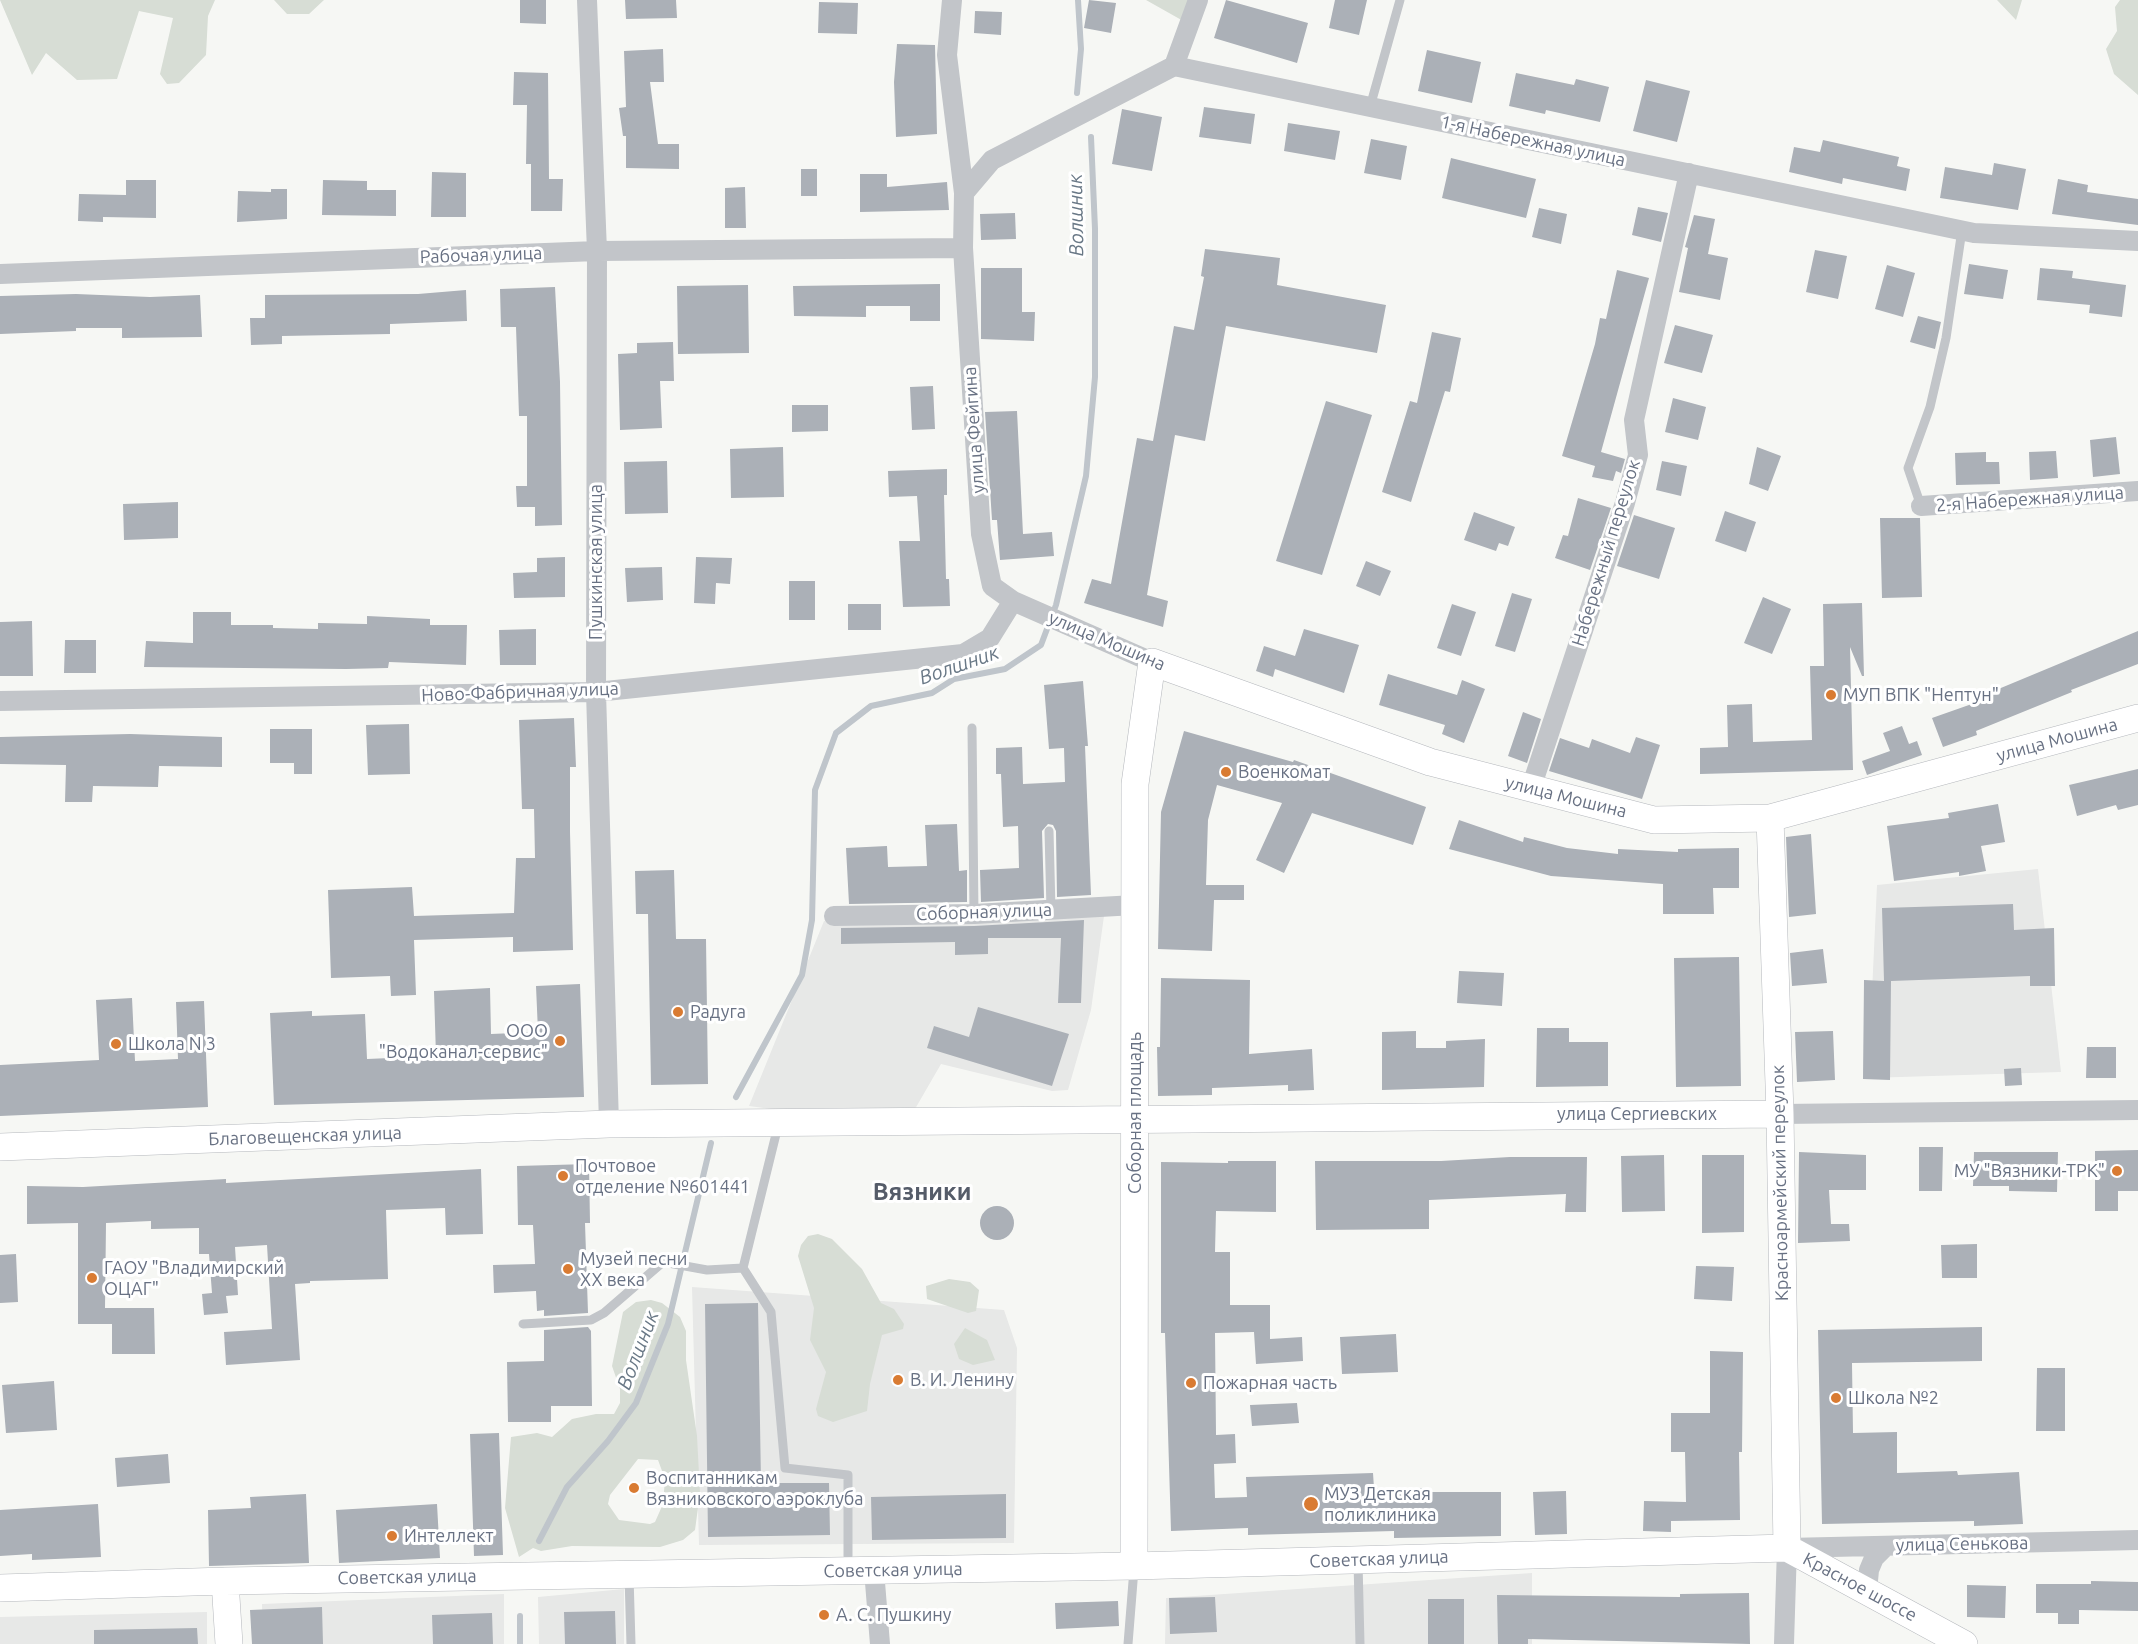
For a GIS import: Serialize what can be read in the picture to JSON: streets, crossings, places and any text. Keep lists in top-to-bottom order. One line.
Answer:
{"streets":{"main road":["улица Мошина","Соборная площадь","улица Сергиевских","Благовещенская улица","Красноармейский переулок","Советская улица","Красное шоссе"],"street":["1-я Набережная улица","Рабочая улица","улица Фейгина","2-я Набережная улица","Набережный переулок","Пушкинская улица","Ново-Фабричная улица","Соборная улица","улица Сенькова"]},"crossings":[["1-я Набережная улица","Набережный переулок"],["Рабочая улица","улица Фейгина"],["Рабочая улица","Пушкинская улица"],["улица Фейгина","улица Мошина"],["улица Фейгина","Ново-Фабричная улица"],["Набережный переулок","улица Мошина"],["Пушкинская улица","Ново-Фабричная улица"],["Пушкинская улица","Благовещенская улица"],["улица Мошина","Ново-Фабричная улица"],["улица Мошина","Соборная площадь"],["улица Мошина","Красноармейский переулок"],["Соборная улица","Соборная площадь"],["Соборная площадь","улица Сергиевских"],["Соборная площадь","Советская улица"],["улица Сергиевских","Благовещенская улица"],["улица Сергиевских","Красноармейский переулок"],["Красноармейский переулок","улица Сенькова"],["Красноармейский переулок","Советская улица"],["Красноармейский переулок","Красное шоссе"],["улица Сенькова","Советская улица"],["улица Сенькова","Красное шоссе"],["Советская улица","Красное шоссе"]],"districts":["Вязники"],"water":["Волшник"],"places":["МУП ВПК \"Нептун\"","Военкомат","Радуга","ООО \"Водоканал-сервис\"","Школа N 3","МУ \"Вязники-ТРК\"","Почтовое отделение №601441","Музей песни XX века","ГАОУ \"Владимирский ОЦАГ\"","В. И. Ленину","Пожарная часть","Школа №2","Воспитанникам Вязниковского аэроклуба","МУЗ Детская поликлиника","Интеллект","А. С. Пушкину"]}
